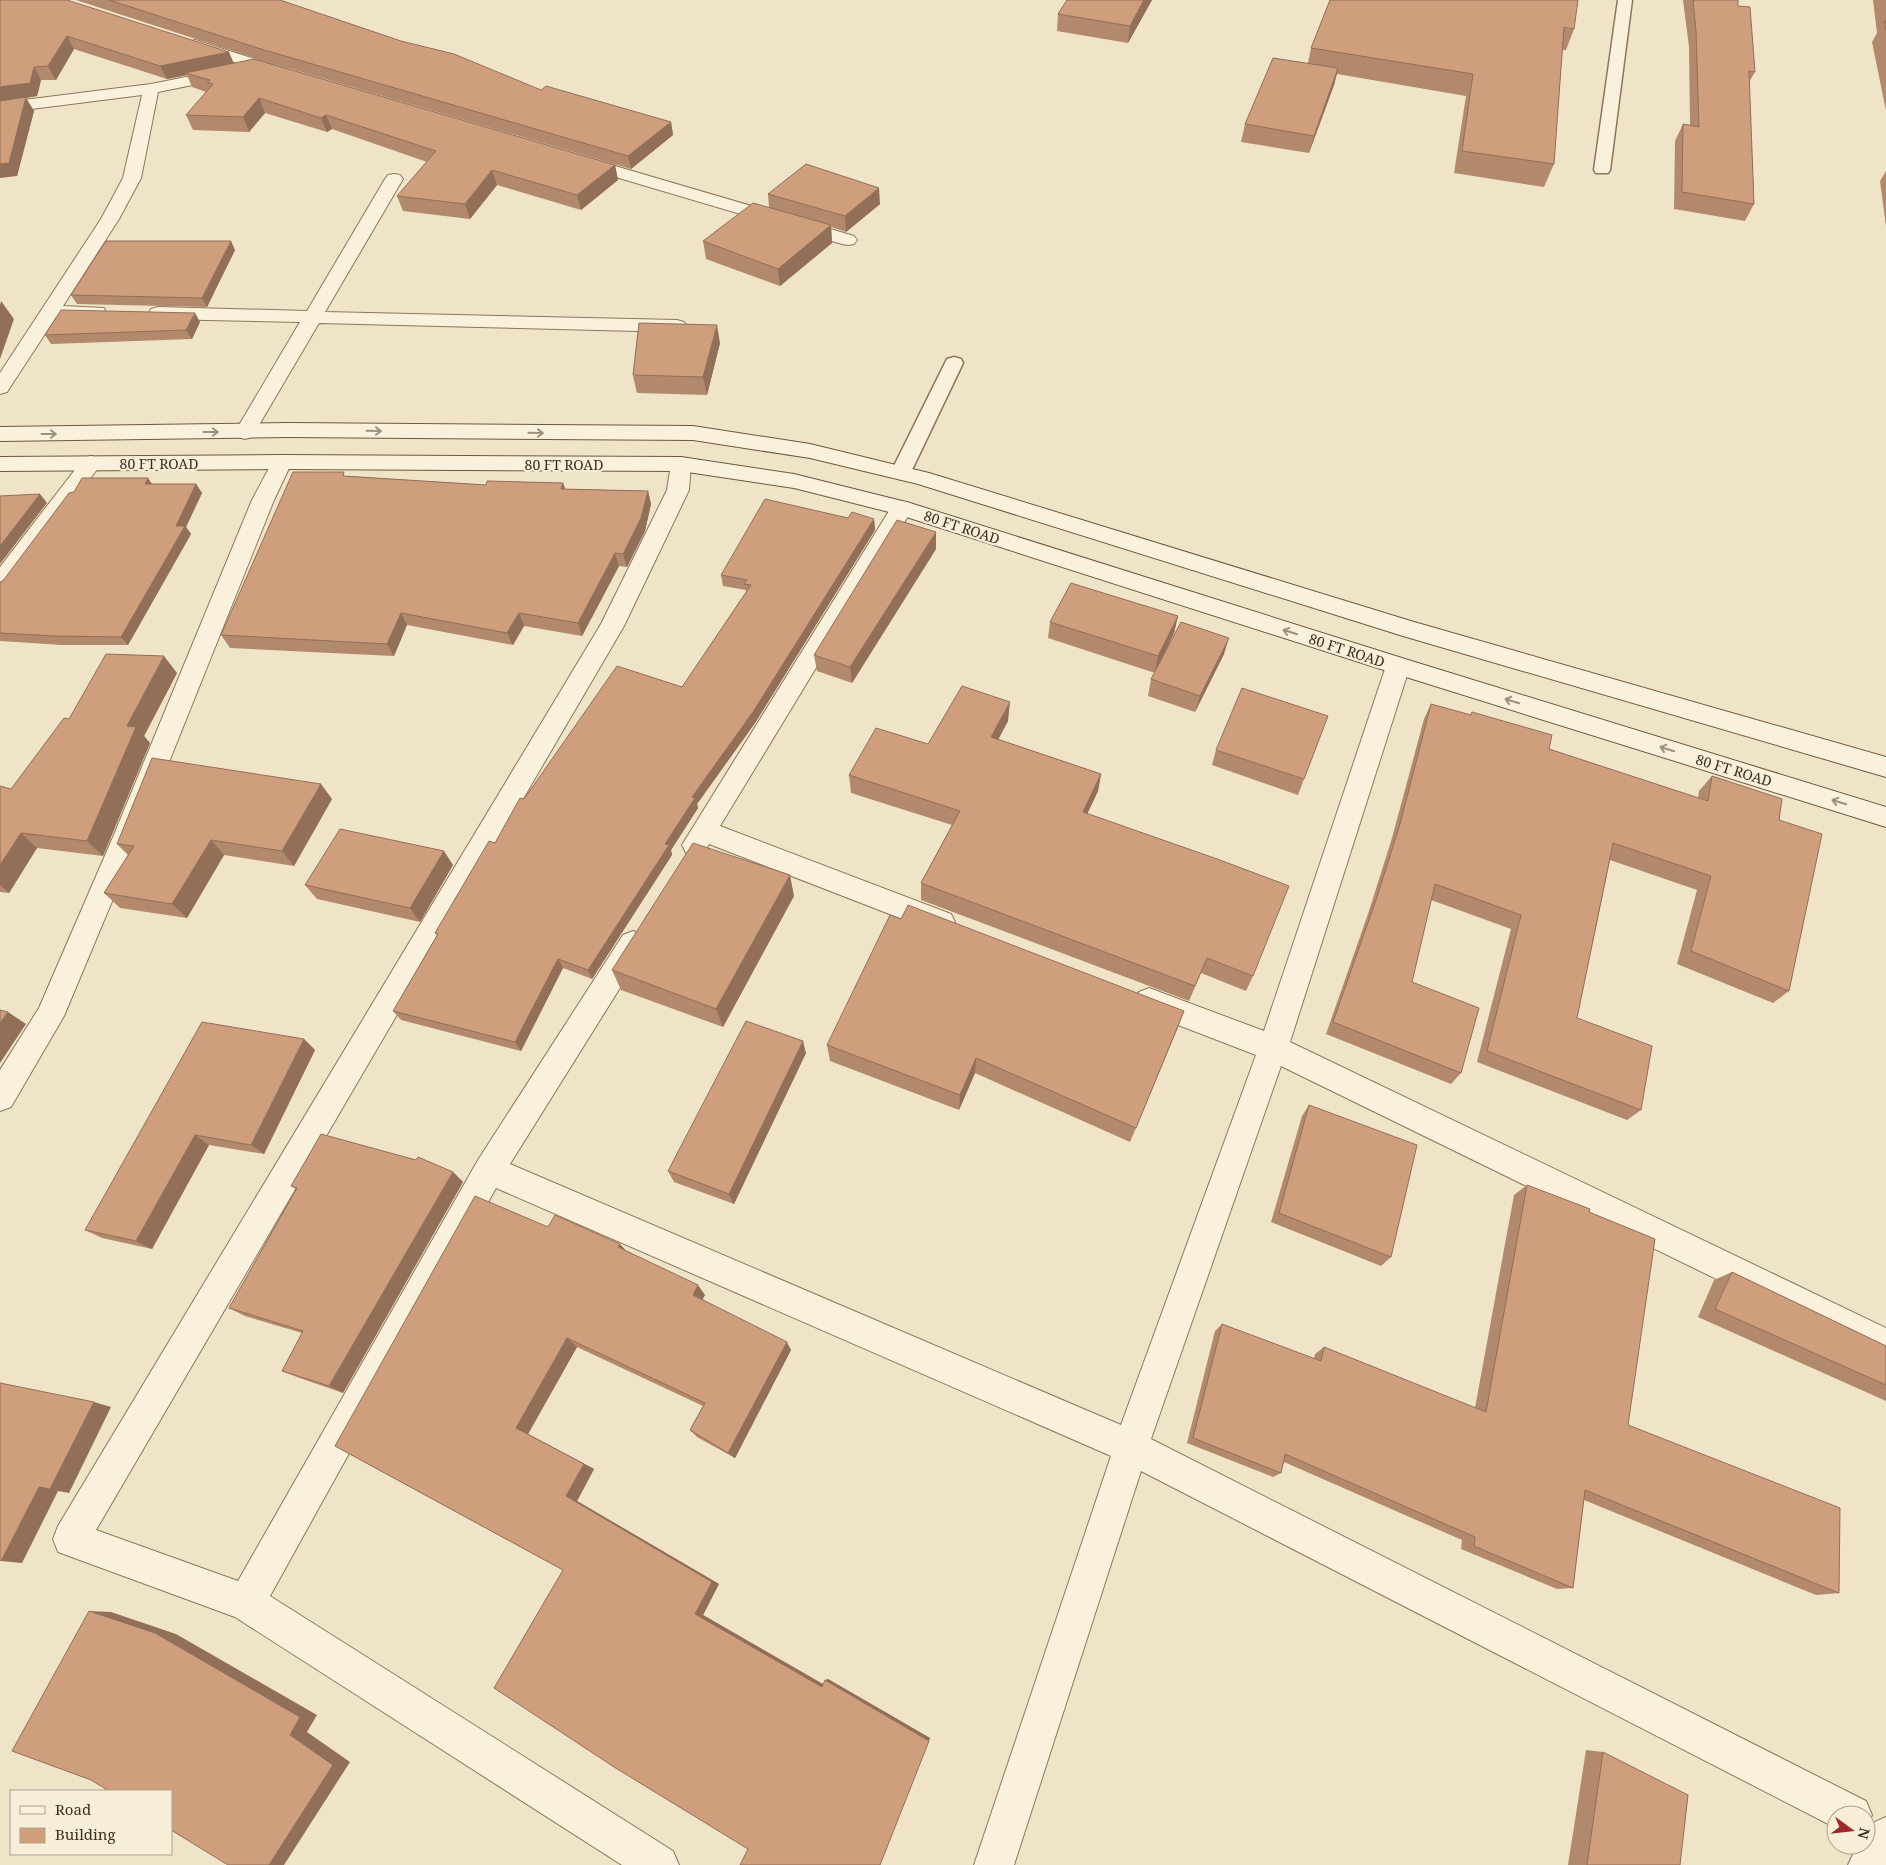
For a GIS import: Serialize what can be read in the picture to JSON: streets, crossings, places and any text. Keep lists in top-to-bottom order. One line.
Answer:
{"streets":{"street":["80 FT ROAD"]},"legend":["Road","Building"],"north":"right"}
